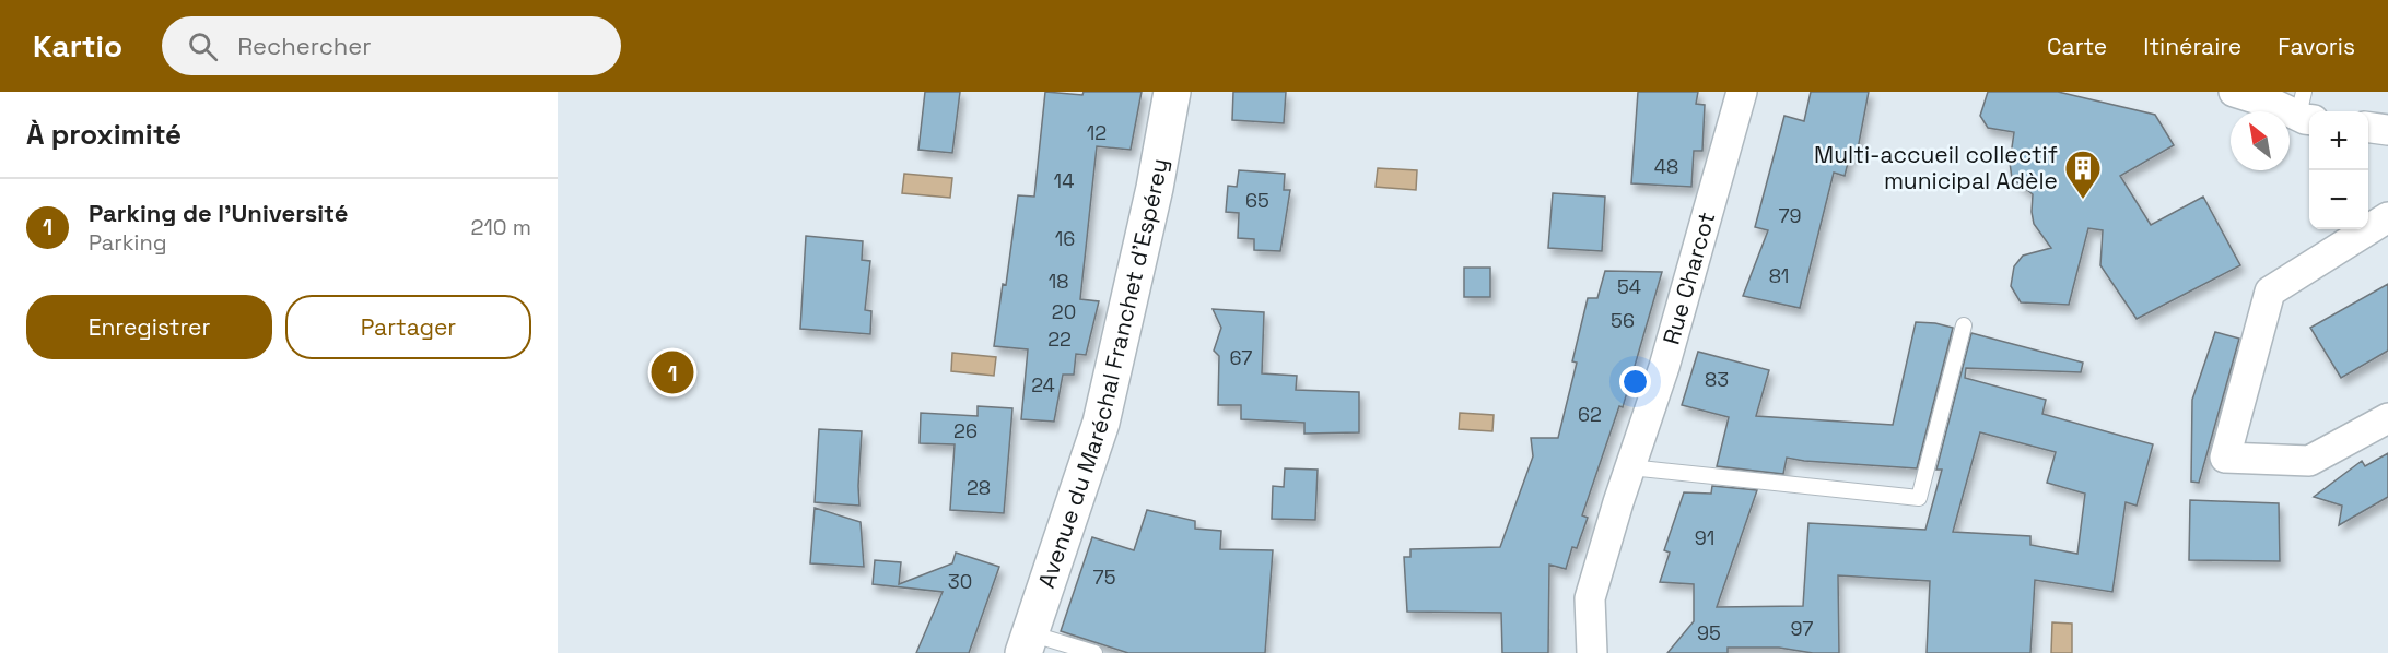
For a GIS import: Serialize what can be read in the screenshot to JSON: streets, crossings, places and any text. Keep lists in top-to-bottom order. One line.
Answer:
{"streets":{"main road":["Avenue du Maréchal Franchet d'Espérey"],"street":["Rue Charcot"]},"places":{"building":["Multi-accueil collectif municipal Adèle"]},"house_numbers":["12","48","14","65","79","16","81","18","54","20","56","22","67","83","24","62","26","28","91","75","30","97","95"],"north":"top left","page":{"header":"Kartio","search":"Rechercher","nav":["Carte","Itinéraire","Favoris"],"heading":"À proximité","map_buttons":["+","−"],"list":[{"mark":"1","name":"Parking de l'Université","note":"Parking","value":"210 m"}],"buttons":["Enregistrer","Partager"],"pins":"1"}}
